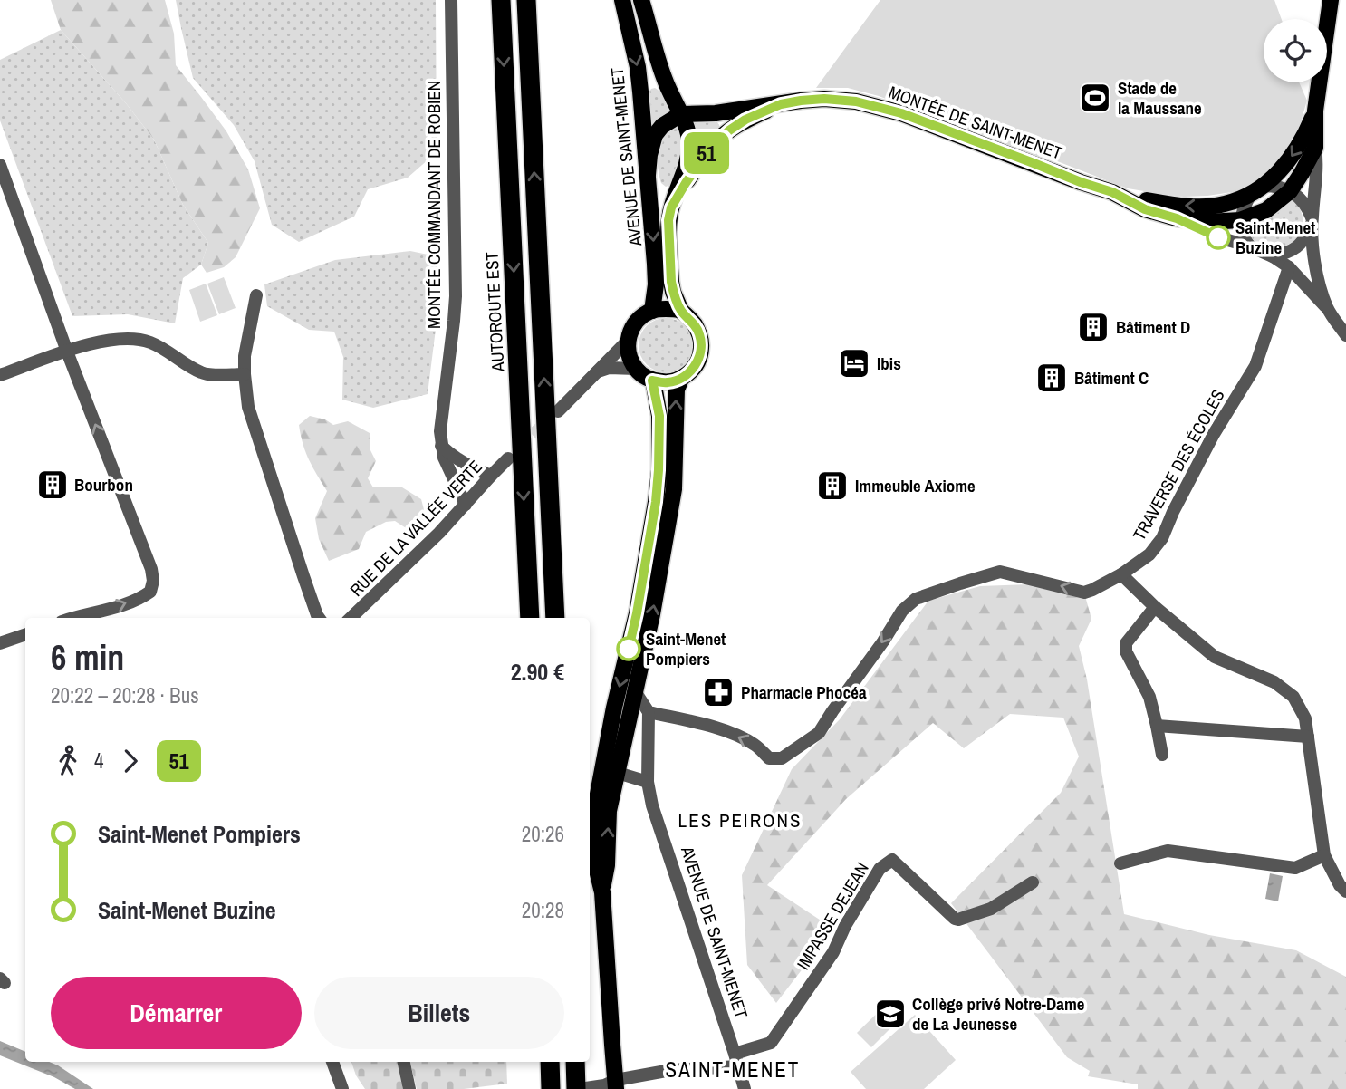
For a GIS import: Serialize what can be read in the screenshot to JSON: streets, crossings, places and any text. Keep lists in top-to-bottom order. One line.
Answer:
{"streets":{"highway":["AUTOROUTE EST"],"main road":["MONTÉE DE SAINT-MENET","AVENUE DE SAINT-MENET"],"street":["MONTÉE COMMANDANT DE ROBIEN","TRAVERSE DES ÉCOLES","RUE DE LA VALLÉE VERTE","IMPASSE DEJEAN"]},"crossings":[["MONTÉE DE SAINT-MENET","AVENUE DE SAINT-MENET"],["MONTÉE DE SAINT-MENET","TRAVERSE DES ÉCOLES"],["AVENUE DE SAINT-MENET","TRAVERSE DES ÉCOLES"],["AVENUE DE SAINT-MENET","IMPASSE DEJEAN"],["MONTÉE COMMANDANT DE ROBIEN","RUE DE LA VALLÉE VERTE"]],"one_way":["TRAVERSE DES ÉCOLES"],"districts":["LES PEIRONS","SAINT-MENET"],"places":{"sports":["Stade de la Maussane"],"other":["Saint-Menet Buzine","Saint-Menet Pompiers"],"building":["Bâtiment D","Bâtiment C","Bourbon","Immeuble Axiome"],"hotel":["Ibis"],"pharmacy":["Pharmacie Phocéa"],"school or university":["Collège privé Notre-Dame de La Jeunesse"]},"lines":["bus line 51"],"page":{"on_map":"51","heading":["6 min","20:22 – 20:28 · Bus","2.90 €"],"legs":["4","51"],"list":[{"name":"Saint-Menet Pompiers","value":"20:26"},{"name":"Saint-Menet Buzine","value":"20:28"}],"buttons":["Démarrer","Billets"]}}
